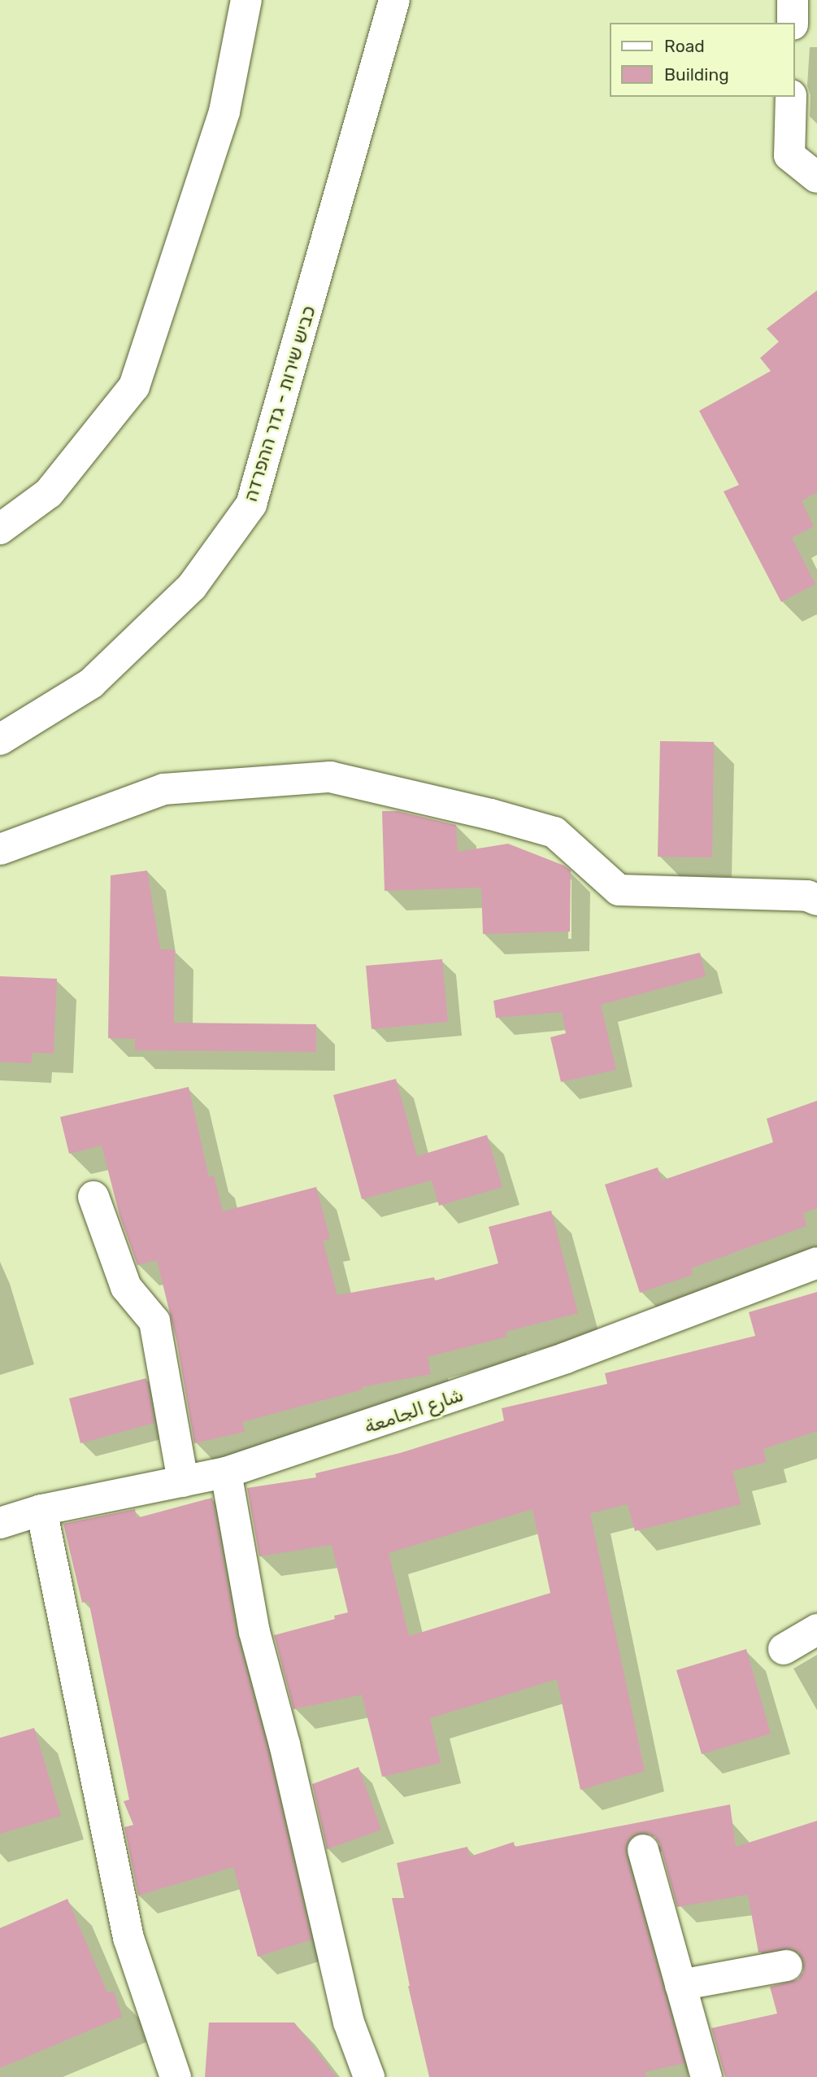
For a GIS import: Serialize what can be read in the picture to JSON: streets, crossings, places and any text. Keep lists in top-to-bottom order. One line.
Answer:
{"streets":{"street":["כביש שירות - גדר ההפרדה","شارع الجامعة"]},"legend":["Road","Building"]}
